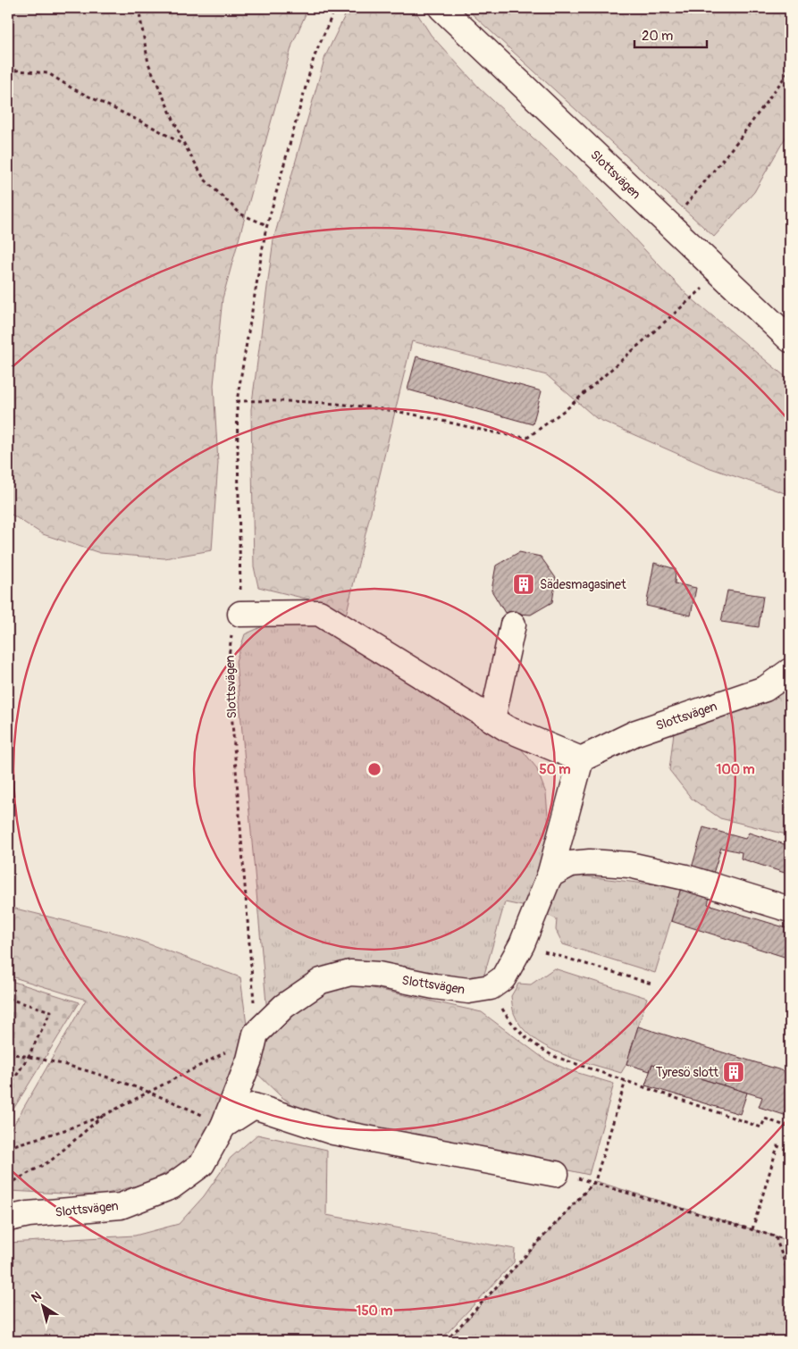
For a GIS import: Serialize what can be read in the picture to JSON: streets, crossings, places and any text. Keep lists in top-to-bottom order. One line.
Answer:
{"streets":{"street":["Slottsvägen"]},"places":{"building":["Sädesmagasinet","Tyresö slott"]},"scale_bar":"20 m","north":"top left","rings":["50 m","100 m","150 m"]}
